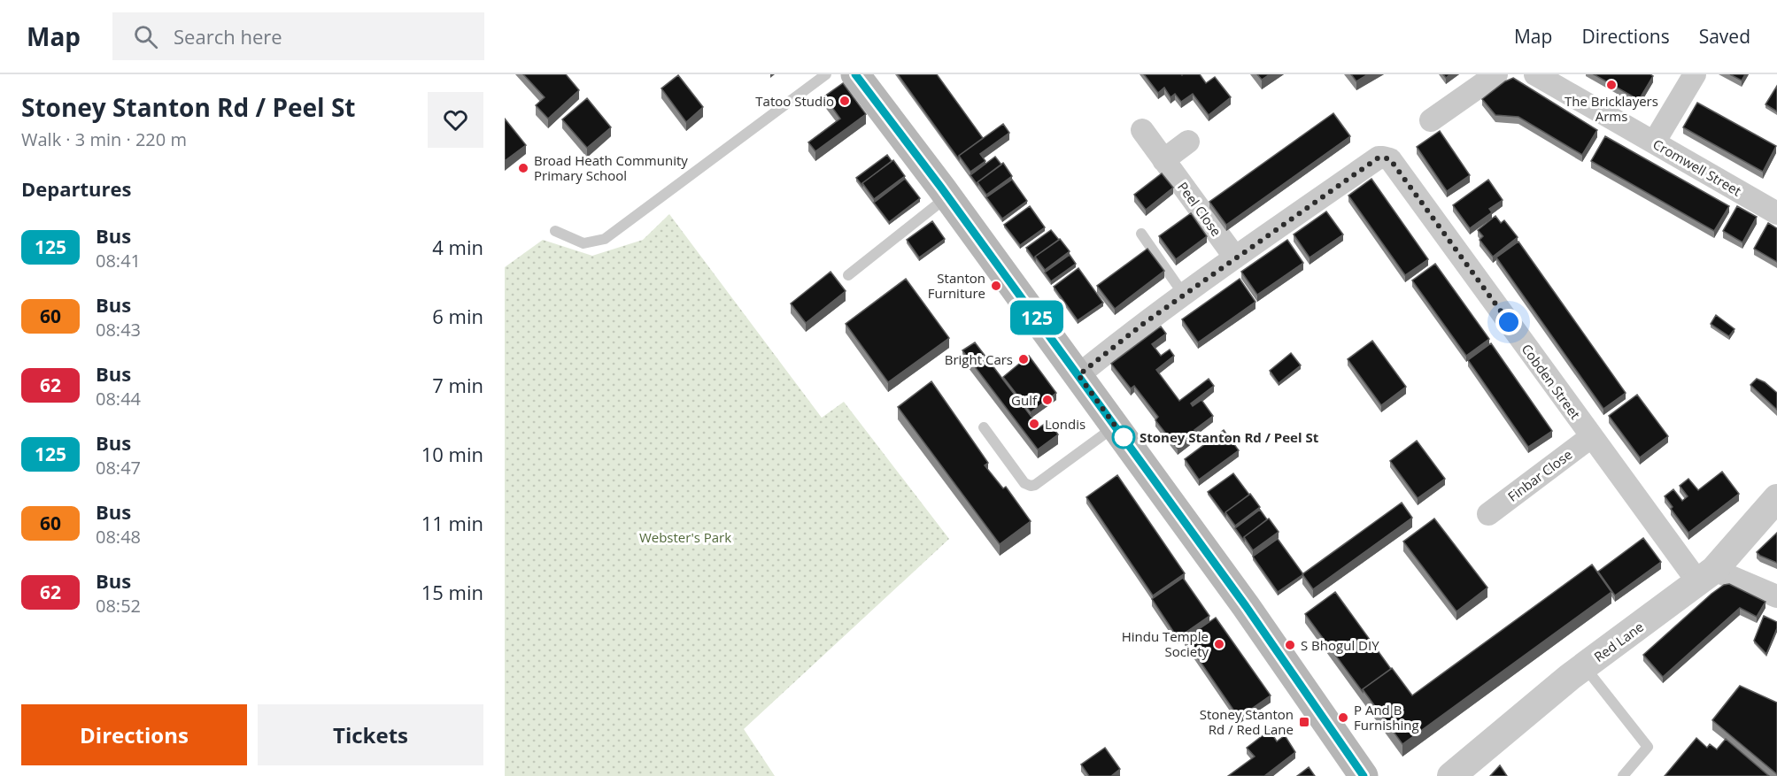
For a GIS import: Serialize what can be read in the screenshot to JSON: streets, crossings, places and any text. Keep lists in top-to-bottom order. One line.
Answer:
{"streets":{"street":["Cromwell Street","Peel Close","Cobden Street","Finbar Close","Red Lane"]},"crossings":[["Peel Close","Cobden Street"],["Cobden Street","Finbar Close"],["Cobden Street","Red Lane"]],"parks":["Webster's Park"],"places":{"other":["The Bricklayers Arms","Tatoo Studio","Broad Heath Community Primary School","Stanton Furniture","Bright Cars","Gulf","Londis","Stoney Stanton Rd / Peel St","Hindu Temple Society","S Bhogul DIY","P And B Furnishing"],"transit":["Stoney Stanton Rd / Red Lane"]},"lines":["bus line 125"],"page":{"header":"Map","search":"Search here","nav":["Map","Directions","Saved"],"heading":[["Stoney Stanton Rd / Peel St","Walk · 3 min · 220 m"],"Departures"],"on_map":"125","list":[{"mark":"125","name":"Bus","note":"08:41","value":"4 min"},{"mark":"60","name":"Bus","note":"08:43","value":"6 min"},{"mark":"62","name":"Bus","note":"08:44","value":"7 min"},{"mark":"125","name":"Bus","note":"08:47","value":"10 min"},{"mark":"60","name":"Bus","note":"08:48","value":"11 min"},{"mark":"62","name":"Bus","note":"08:52","value":"15 min"}],"buttons":["Directions","Tickets"]}}
